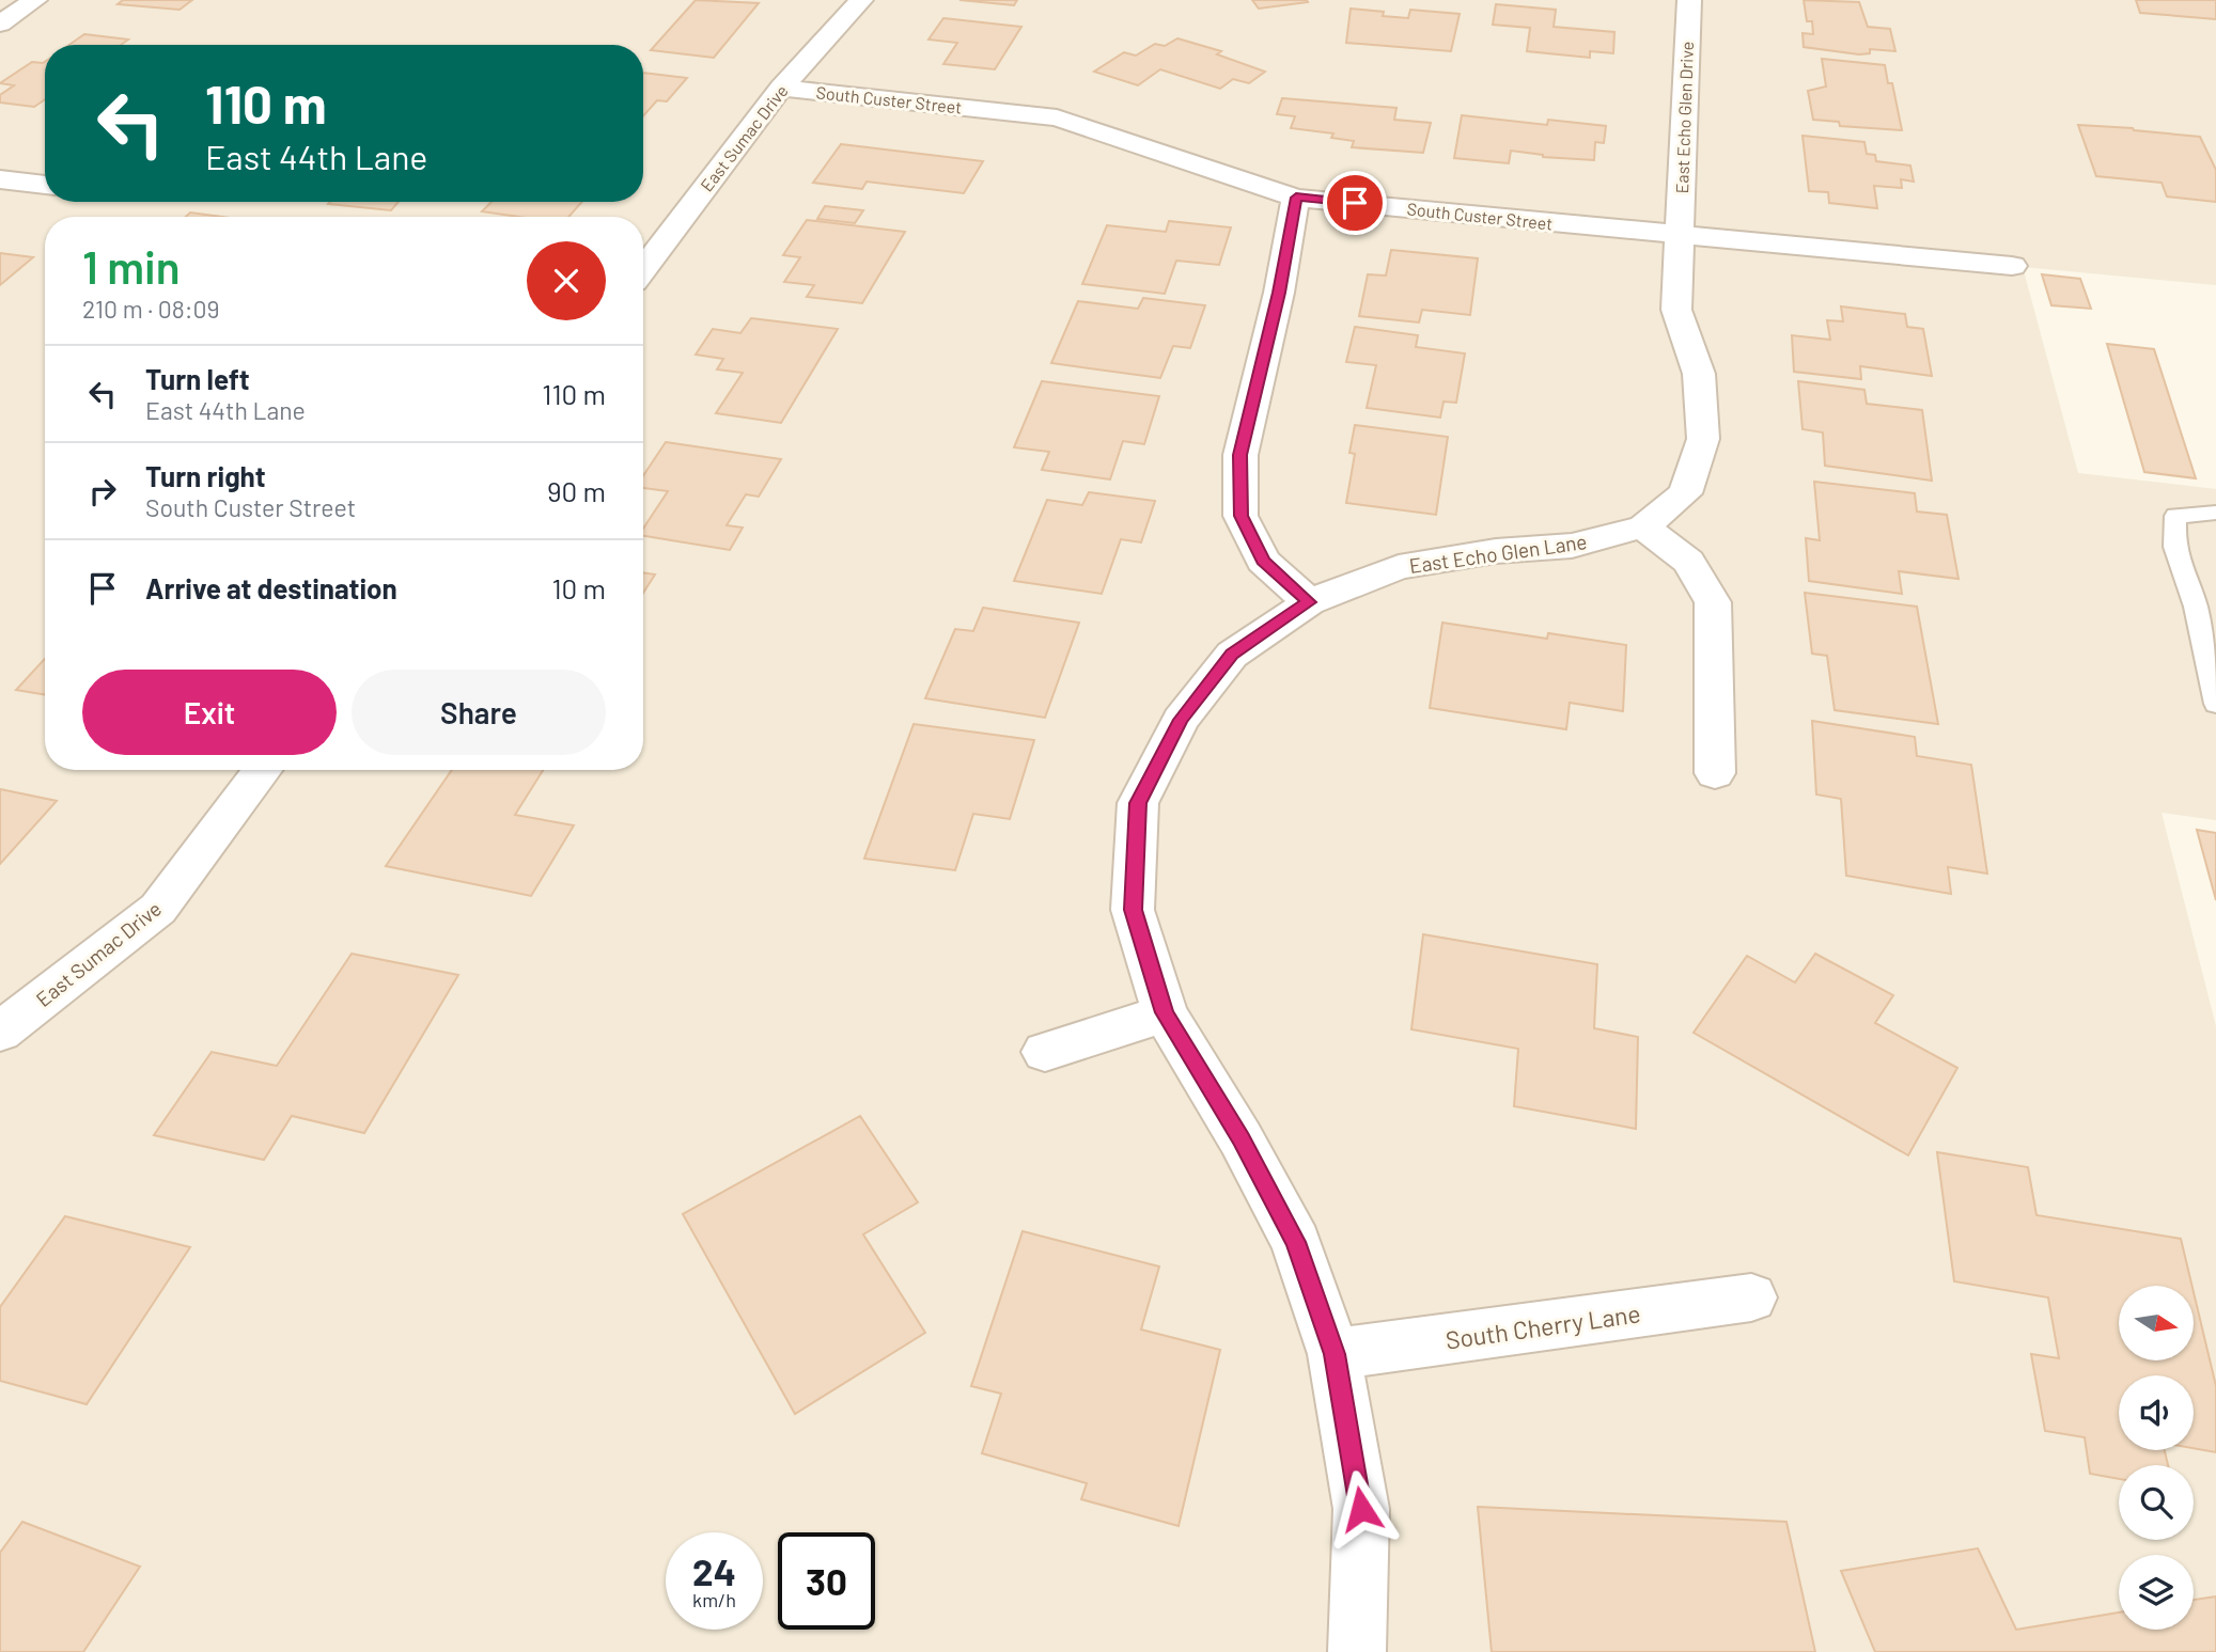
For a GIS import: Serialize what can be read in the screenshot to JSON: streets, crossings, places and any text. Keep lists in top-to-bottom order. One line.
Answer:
{"streets":{"street":["South Custer Street","East Echo Glen Drive","East Sumac Drive","East Echo Glen Lane","South Cherry Lane"]},"crossings":[["South Custer Street","East Echo Glen Drive"],["South Custer Street","East Sumac Drive"],["South Custer Street","East Echo Glen Lane"],["East Echo Glen Drive","East Echo Glen Lane"],["East Echo Glen Lane","South Cherry Lane"]],"north":"right","page":{"turn":["110 m","East 44th Lane"],"heading":["1 min","210 m · 08:09"],"list":[{"name":"Turn left","note":"East 44th Lane","value":"110 m"},{"name":"Turn right","note":"South Custer Street","value":"90 m"},{"name":"Arrive at destination","value":"10 m"}],"buttons":["Exit","Share"],"speed":"24 km/h","limit":"30"}}
